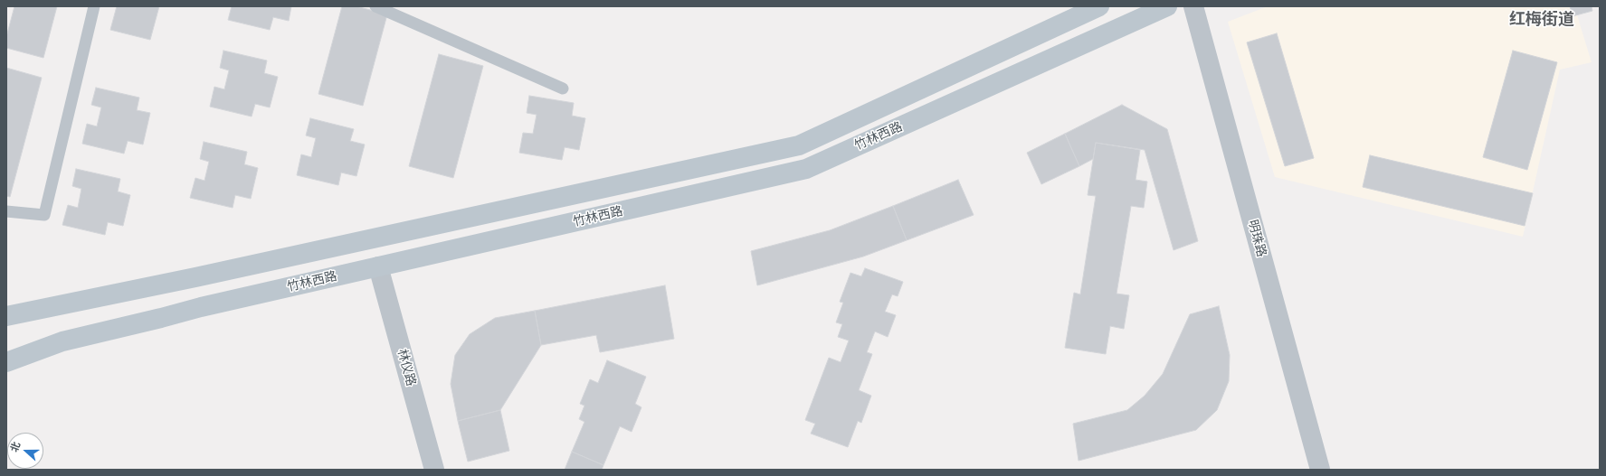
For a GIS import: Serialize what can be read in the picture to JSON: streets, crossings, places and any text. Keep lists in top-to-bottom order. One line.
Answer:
{"streets":{"main road":["竹林西路"],"street":["明珠路","林仪路"]},"crossings":[["竹林西路","林仪路"]],"districts":["红梅街道"],"north":"left"}
